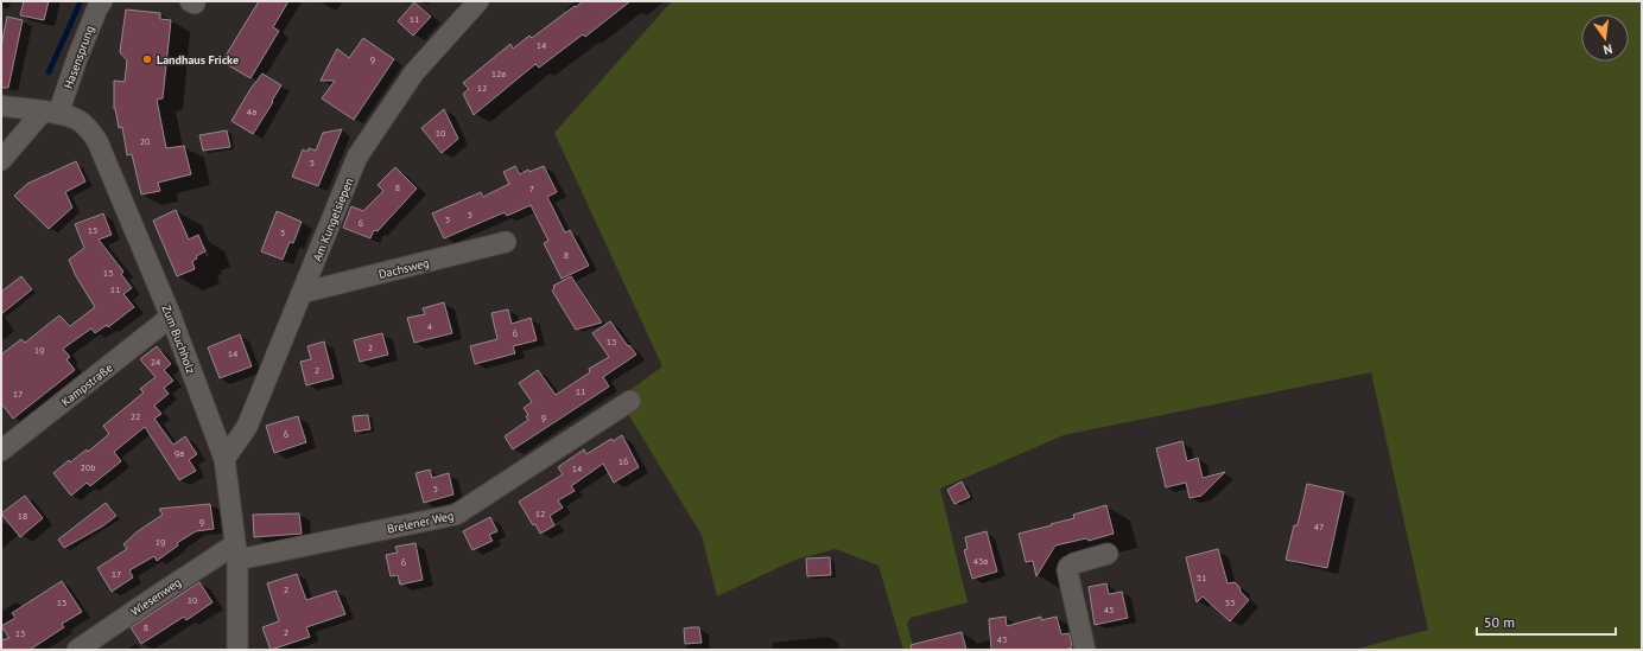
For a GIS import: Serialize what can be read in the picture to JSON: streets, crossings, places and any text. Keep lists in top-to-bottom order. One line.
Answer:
{"streets":{"street":["Hasensprung","Am Kungelsiepen","Dachsweg","Zum Buchholz","Kampstraße","Brelener Weg","Wiesenweg"]},"crossings":[["Hasensprung","Zum Buchholz"],["Am Kungelsiepen","Dachsweg"],["Am Kungelsiepen","Zum Buchholz"],["Zum Buchholz","Kampstraße"],["Zum Buchholz","Brelener Weg"],["Zum Buchholz","Wiesenweg"],["Brelener Weg","Wiesenweg"]],"places":["Landhaus Fricke"],"house_numbers":["11","14","9","12a","12","4a","10","20","5","8","7","5","3","6","15","3","8","13","11","4","6","13","2","19","14","24","2","11","17","22","9","6","9a","16","20b","14","5","12","18","9","47","19","43a","6","17","51","2","10","15","53","45","8","2","13","43"],"scale_bar":"50 m","north":"bottom"}
